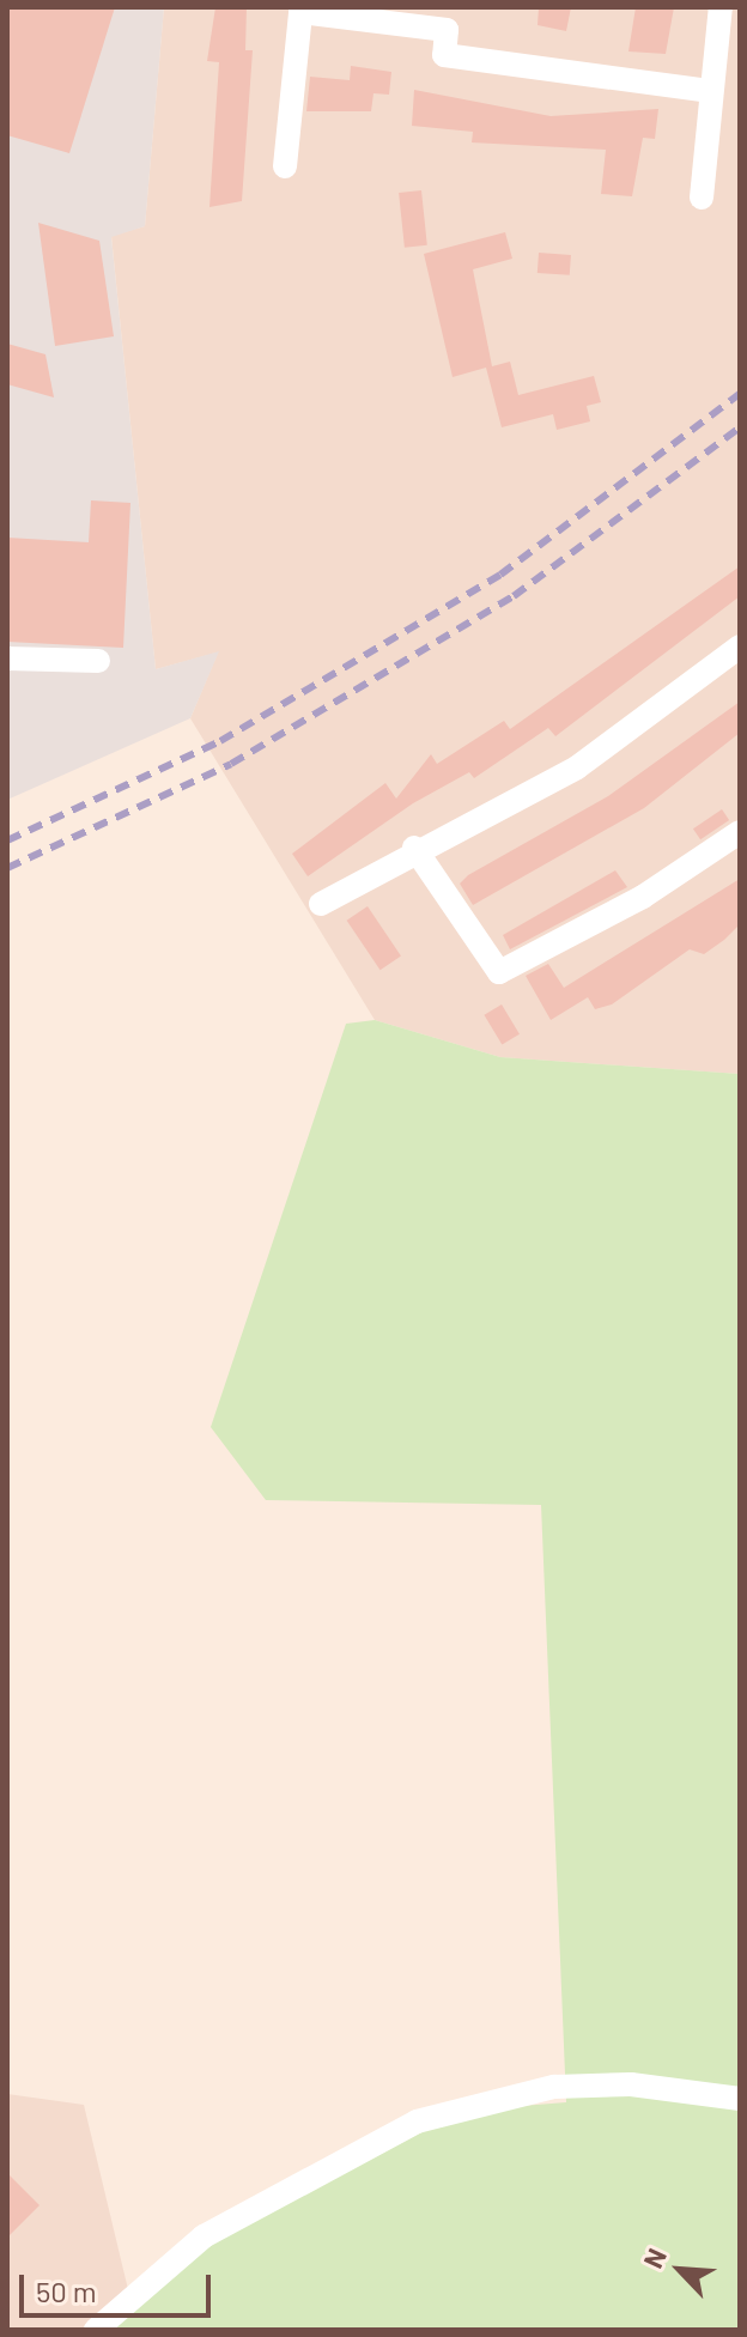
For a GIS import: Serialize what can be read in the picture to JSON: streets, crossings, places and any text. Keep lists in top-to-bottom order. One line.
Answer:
{"scale_bar":"50 m","north":"top left"}
